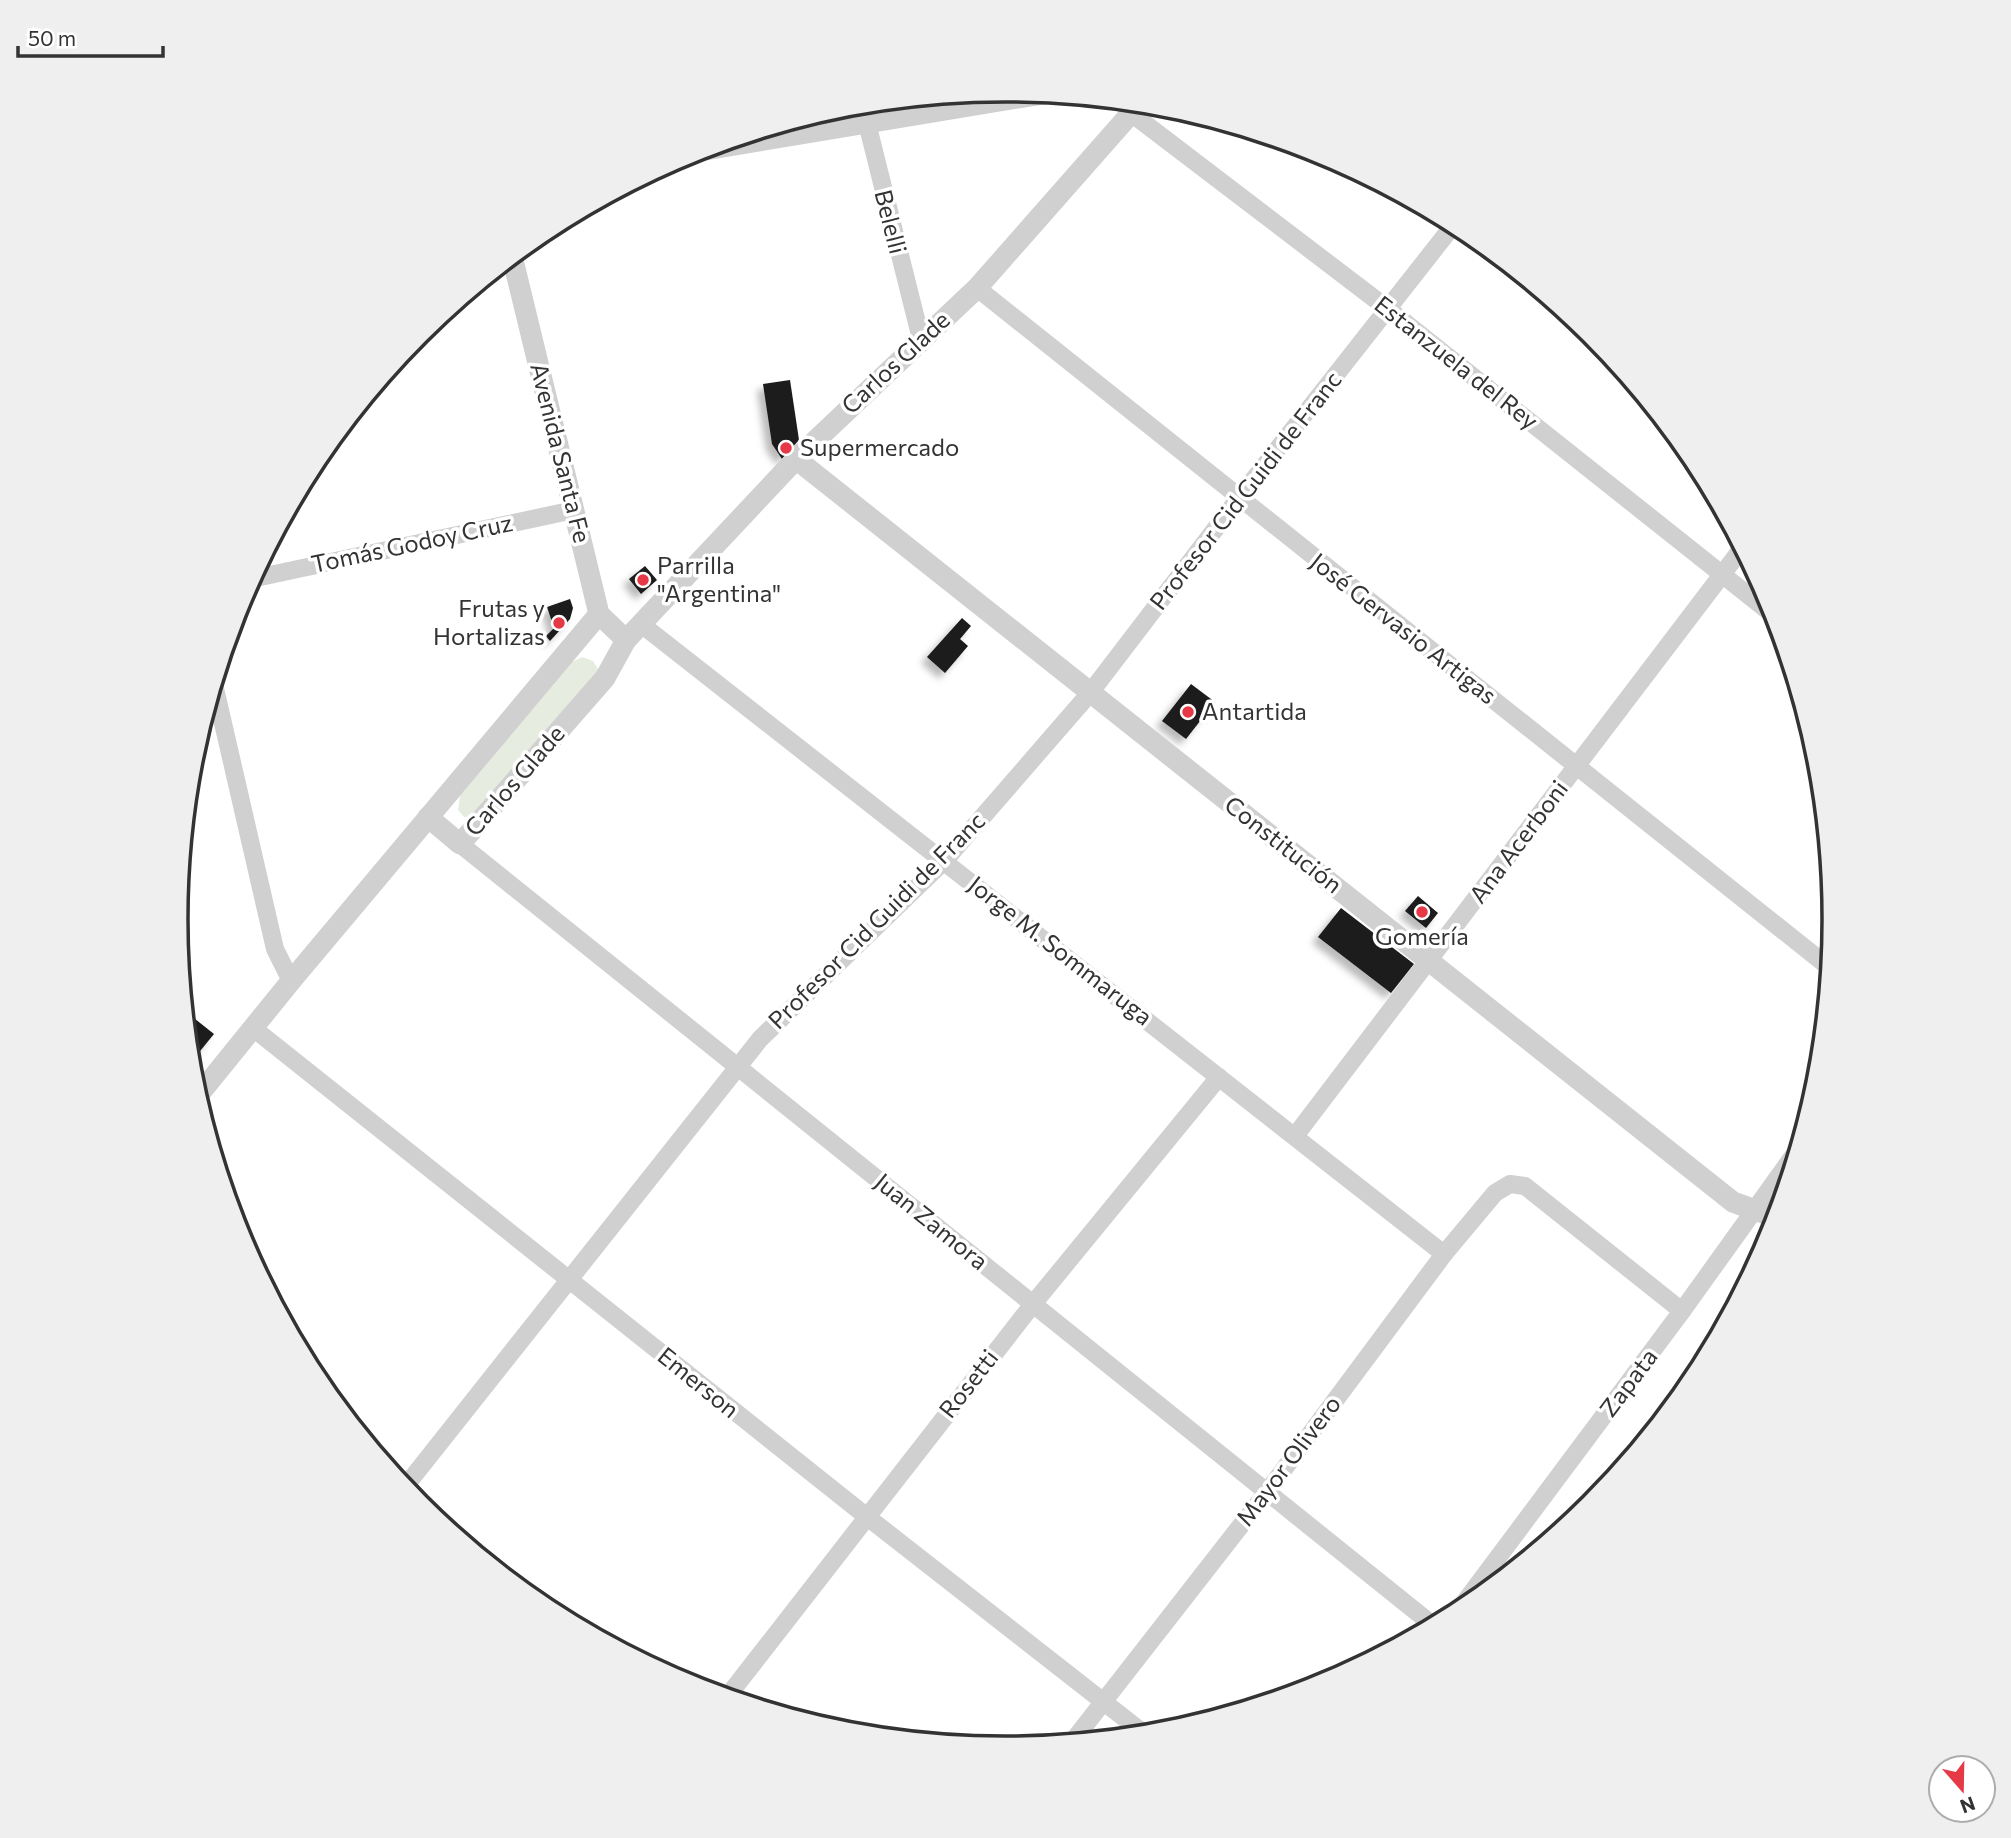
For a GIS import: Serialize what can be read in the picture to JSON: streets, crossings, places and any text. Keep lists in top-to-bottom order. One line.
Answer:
{"streets":{"street":["Belelli","Carlos Glade","Estanzuela del Rey","Avenida Santa Fe","Profesor Cid Guidi de Franc","Tomás Godoy Cruz","José Gervasio Artigas","Ana Acerboni","Constitución","Jorge M. Sommaruga","Juan Zamora","Emerson","Zapata","Rosetti","Mayor Olivero"]},"crossings":[["Belelli","Carlos Glade"],["Carlos Glade","Avenida Santa Fe"],["Carlos Glade","José Gervasio Artigas"],["Carlos Glade","Constitución"],["Carlos Glade","Jorge M. Sommaruga"],["Carlos Glade","Juan Zamora"],["Carlos Glade","Emerson"],["Estanzuela del Rey","Profesor Cid Guidi de Franc"],["Estanzuela del Rey","Ana Acerboni"],["Avenida Santa Fe","Tomás Godoy Cruz"],["Profesor Cid Guidi de Franc","José Gervasio Artigas"],["Profesor Cid Guidi de Franc","Constitución"],["Profesor Cid Guidi de Franc","Jorge M. Sommaruga"],["Profesor Cid Guidi de Franc","Juan Zamora"],["Profesor Cid Guidi de Franc","Emerson"],["José Gervasio Artigas","Ana Acerboni"],["Ana Acerboni","Constitución"],["Ana Acerboni","Jorge M. Sommaruga"],["Constitución","Zapata"],["Jorge M. Sommaruga","Rosetti"],["Jorge M. Sommaruga","Mayor Olivero"],["Juan Zamora","Rosetti"],["Juan Zamora","Mayor Olivero"],["Emerson","Rosetti"],["Emerson","Mayor Olivero"],["Zapata","Mayor Olivero"]],"places":["Supermercado","Parrilla \"Argentina\"","Frutas y Hortalizas","Antartida","Gomería"],"scale_bar":"50 m","north":"bottom"}
